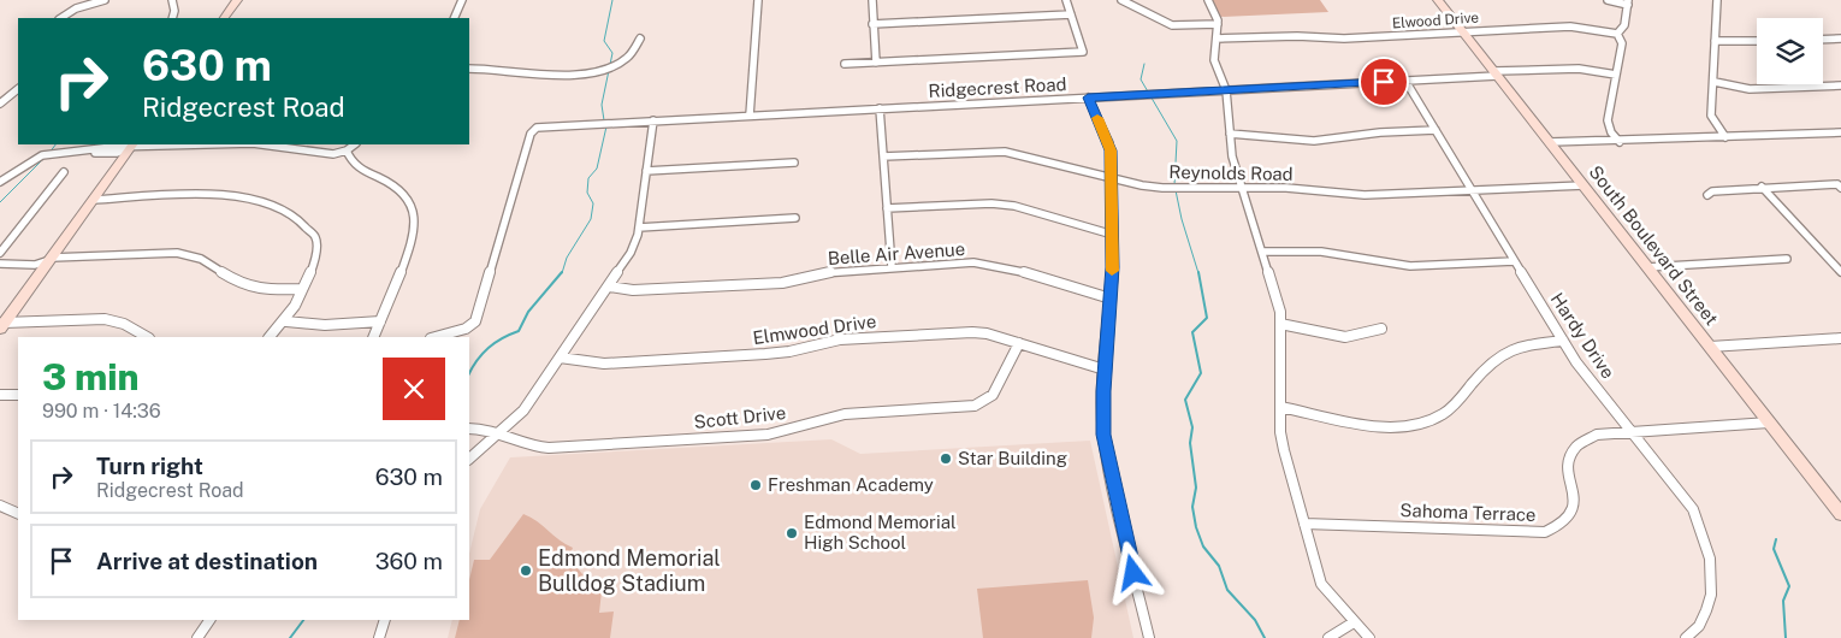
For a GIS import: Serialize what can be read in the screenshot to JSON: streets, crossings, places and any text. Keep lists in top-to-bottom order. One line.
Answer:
{"streets":{"main road":["South Boulevard Street"],"street":["Elwood Drive","Ridgecrest Road","Reynolds Road","Belle Air Avenue","Elmwood Drive","Hardy Drive","Scott Drive","Sahoma Terrace"]},"crossings":[["Elwood Drive","South Boulevard Street"],["Ridgecrest Road","South Boulevard Street"],["Ridgecrest Road","Hardy Drive"],["Reynolds Road","South Boulevard Street"],["Reynolds Road","Hardy Drive"],["South Boulevard Street","Sahoma Terrace"],["Elmwood Drive","Scott Drive"],["Hardy Drive","Sahoma Terrace"]],"places":["Star Building","Freshman Academy","Edmond Memorial High School","Edmond Memorial Bulldog Stadium"],"page":{"turn":["630 m","Ridgecrest Road"],"heading":["3 min","990 m · 14:36"],"list":[{"name":"Turn right","note":"Ridgecrest Road","value":"630 m"},{"name":"Arrive at destination","value":"360 m"}]}}
